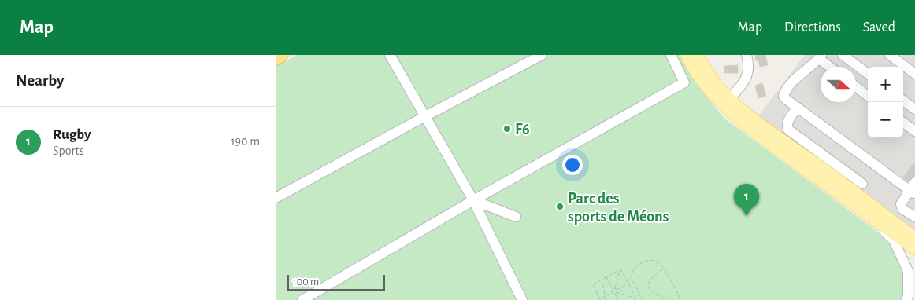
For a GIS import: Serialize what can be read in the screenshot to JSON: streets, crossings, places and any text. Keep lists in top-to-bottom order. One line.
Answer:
{"places":["F6","Parc des sports de Méons"],"scale_bar":"100 m","north":"right","page":{"header":"Map","nav":["Map","Directions","Saved"],"heading":"Nearby","map_buttons":["+","−"],"list":[{"mark":"1","name":"Rugby","note":"Sports","value":"190 m"}],"pins":"1","scale":"100 m"}}
